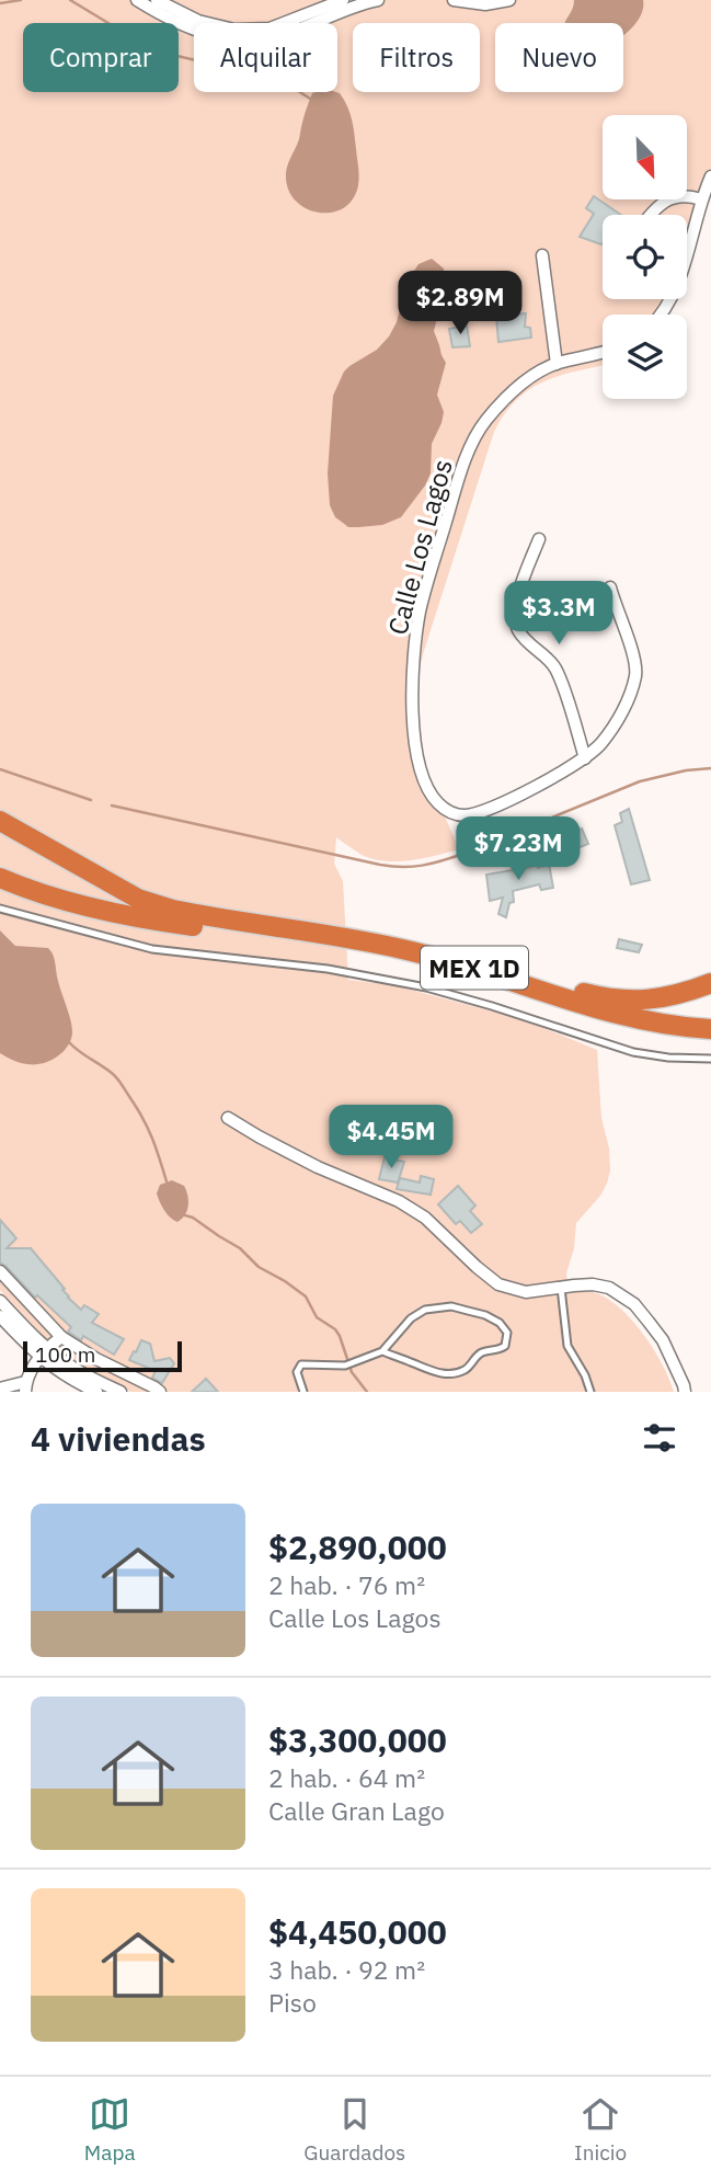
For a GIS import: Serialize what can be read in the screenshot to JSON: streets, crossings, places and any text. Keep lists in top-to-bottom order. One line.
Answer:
{"streets":{"highway":["MEX 1D"],"street":["Calle Los Lagos"]},"scale_bar":"100 m","north":"bottom right","page":{"chip":["Comprar","Alquilar","Filtros","Nuevo"],"price":["$2.89M","$3.3M","$7.23M","$4.45M"],"scale":"100 m","heading":"4 viviendas","list":[{"name":"$2,890,000","note":"2 hab. · 76 m² · Calle Los Lagos"},{"name":"$3,300,000","note":"2 hab. · 64 m² · Calle Gran Lago"},{"name":"$4,450,000","note":"3 hab. · 92 m² · Piso"}],"tabs":["Mapa","Guardados","Inicio"]}}
